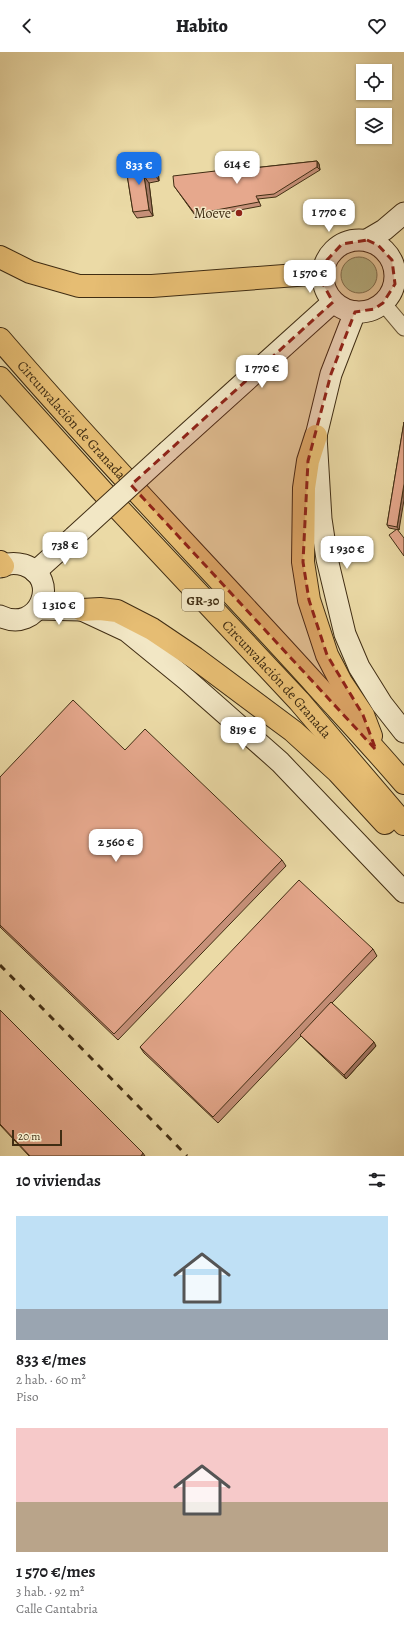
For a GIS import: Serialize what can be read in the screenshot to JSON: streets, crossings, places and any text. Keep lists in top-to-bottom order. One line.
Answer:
{"streets":{"highway":["Circunvalación de Granada","GR-30"]},"places":["Moeve"],"scale_bar":"20 m","page":{"header":"Habito","price":["614 €","833 €","1 770 €","1 570 €","1 770 €","738 €","1 930 €","1 310 €","819 €","2 560 €"],"scale":"20 m","heading":"10 viviendas","list":[{"name":"833 €/mes","note":"2 hab. · 60 m² · Piso"},{"name":"1 570 €/mes","note":"3 hab. · 92 m² · Calle Cantabria"}]}}
